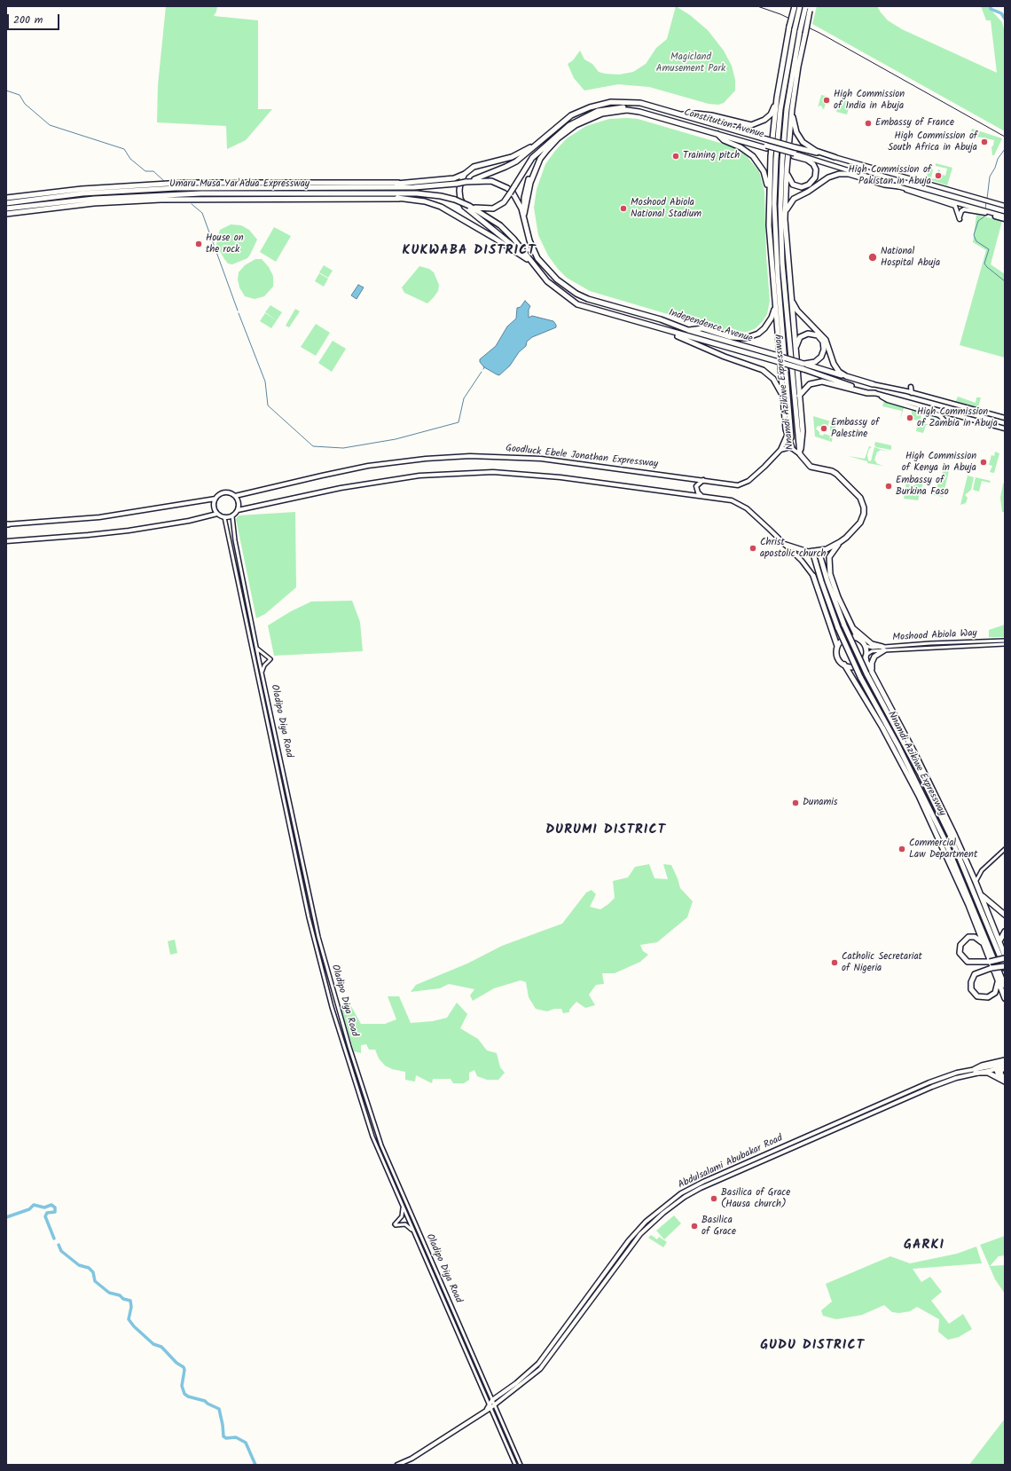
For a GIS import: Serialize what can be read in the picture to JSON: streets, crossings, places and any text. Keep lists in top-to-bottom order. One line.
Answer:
{"streets":{"highway":["Constitution Avenue","Umaru Musa Yar'Adua Expressway","Independence Avenue","Nnamdi Azikiwe Expressway"],"main road":["Goodluck Ebele Jonathan Expressway","Moshood Abiola Way","Oladipo Diya Road","Abdulsalami Abubakar Road"]},"crossings":[["Constitution Avenue","Umaru Musa Yar'Adua Expressway"],["Constitution Avenue","Independence Avenue"],["Umaru Musa Yar'Adua Expressway","Independence Avenue"],["Nnamdi Azikiwe Expressway","Moshood Abiola Way"],["Goodluck Ebele Jonathan Expressway","Oladipo Diya Road"],["Oladipo Diya Road","Abdulsalami Abubakar Road"]],"districts":["KUKWABA DISTRICT","DURUMI DISTRICT","GARKI","GUDU DISTRICT"],"parks":["Magicland Amusement Park"],"places":["High Commission of India in Abuja","Embassy of France","High Commission of South Africa in Abuja","Training pitch","High Commission of Pakistan in Abuja","Moshood Abiola National Stadium","House on the rock","National Hospital Abuja","High Commission of Zambia in Abuja","Embassy of Palestine","High Commission of Kenya in Abuja","Embassy of Burkina Faso","Christ apostolic church","Dunamis","Commercial Law Department","Catholic Secretariat of Nigeria","Basilica of Grace (Hausa church)","Basilica of Grace"],"scale_bar":"200 m"}
